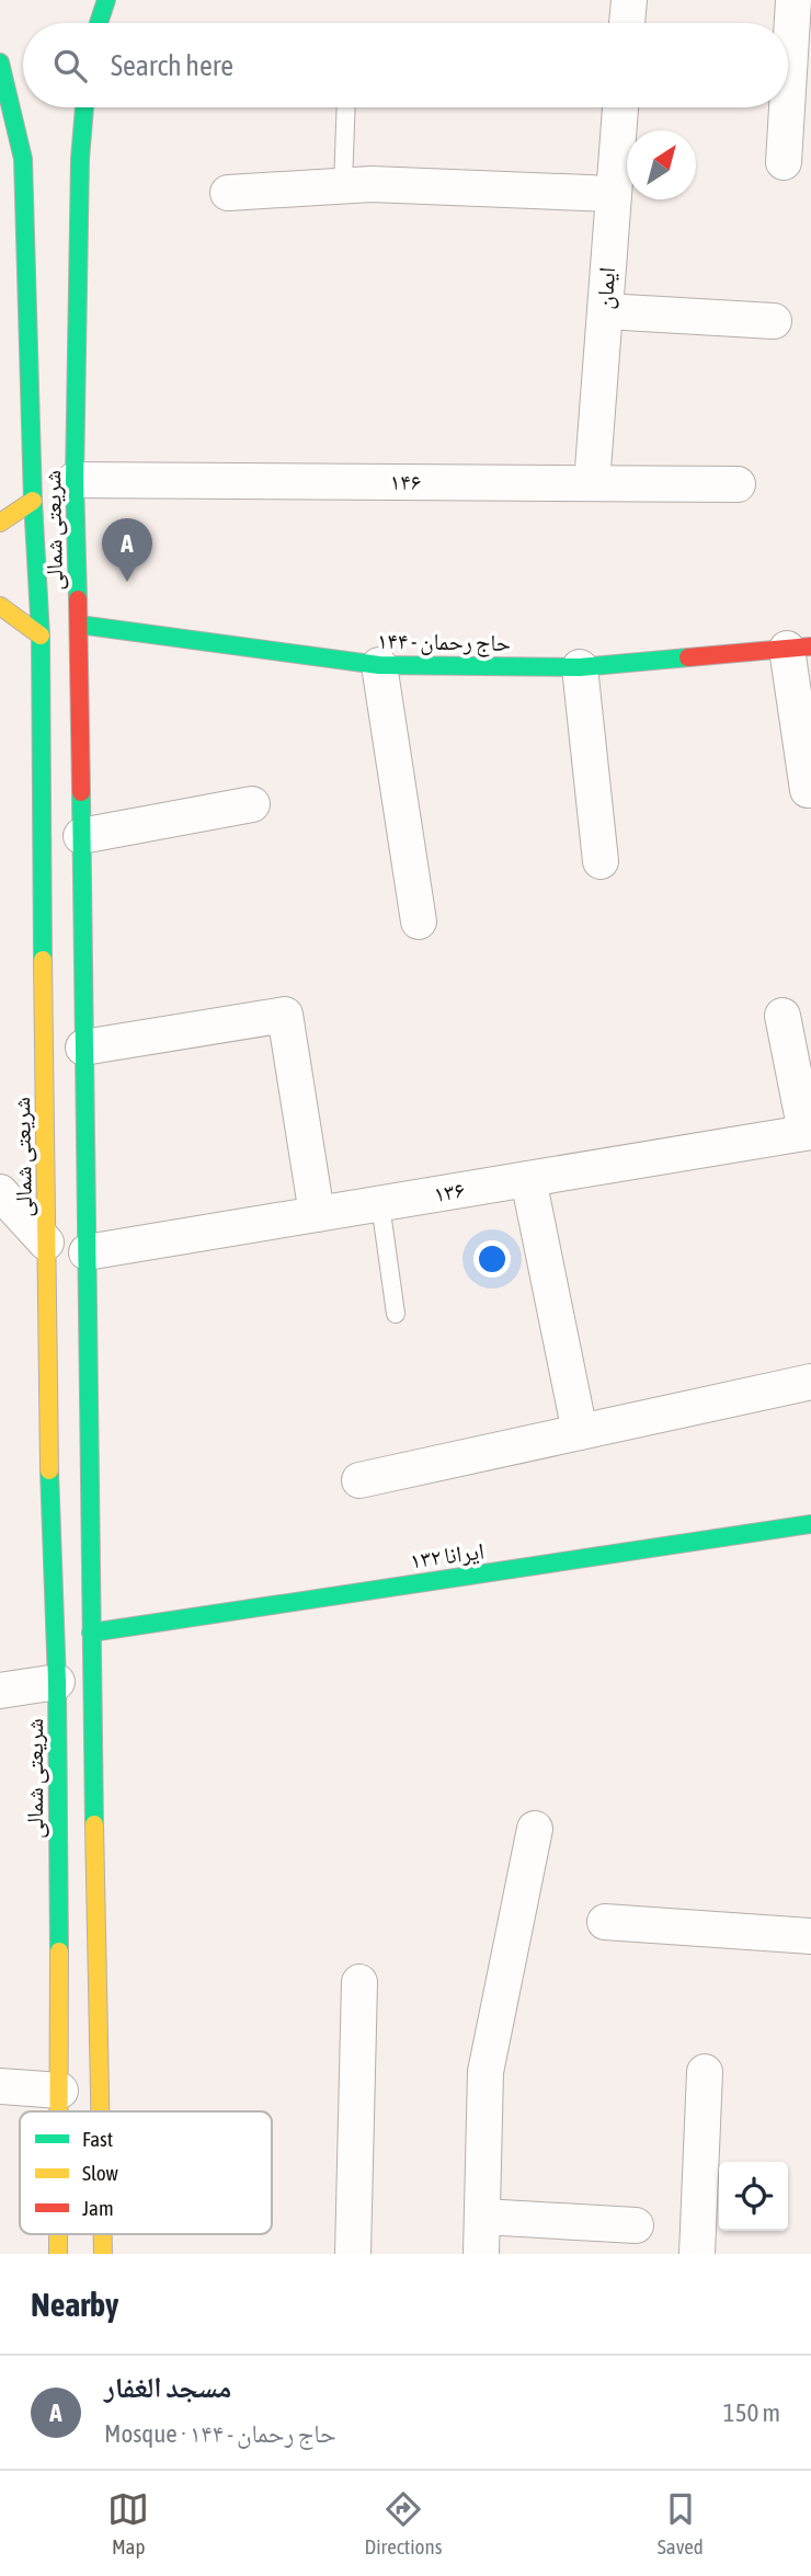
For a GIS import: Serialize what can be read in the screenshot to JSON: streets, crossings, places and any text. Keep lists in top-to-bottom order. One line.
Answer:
{"streets":{"main road":["شریعتی شمالی","حاج رحمان - ۱۴۴","ایرانا ۱۳۲"],"street":["ایمان","۱۴۶","۱۳۶"]},"crossings":[["ایمان","۱۴۶"],["۱۴۶","شریعتی شمالی"],["شریعتی شمالی","حاج رحمان - ۱۴۴"],["شریعتی شمالی","۱۳۶"],["شریعتی شمالی","ایرانا ۱۳۲"]],"legend":["Fast","Slow","Jam"],"north":"top right","page":{"search":"Search here","pins":"A","heading":"Nearby","list":[{"mark":"A","name":"مسجد الغفار","note":"Mosque · حاج رحمان - ۱۴۴","value":"150 m"}],"nav":["Map","Directions","Saved"]}}
